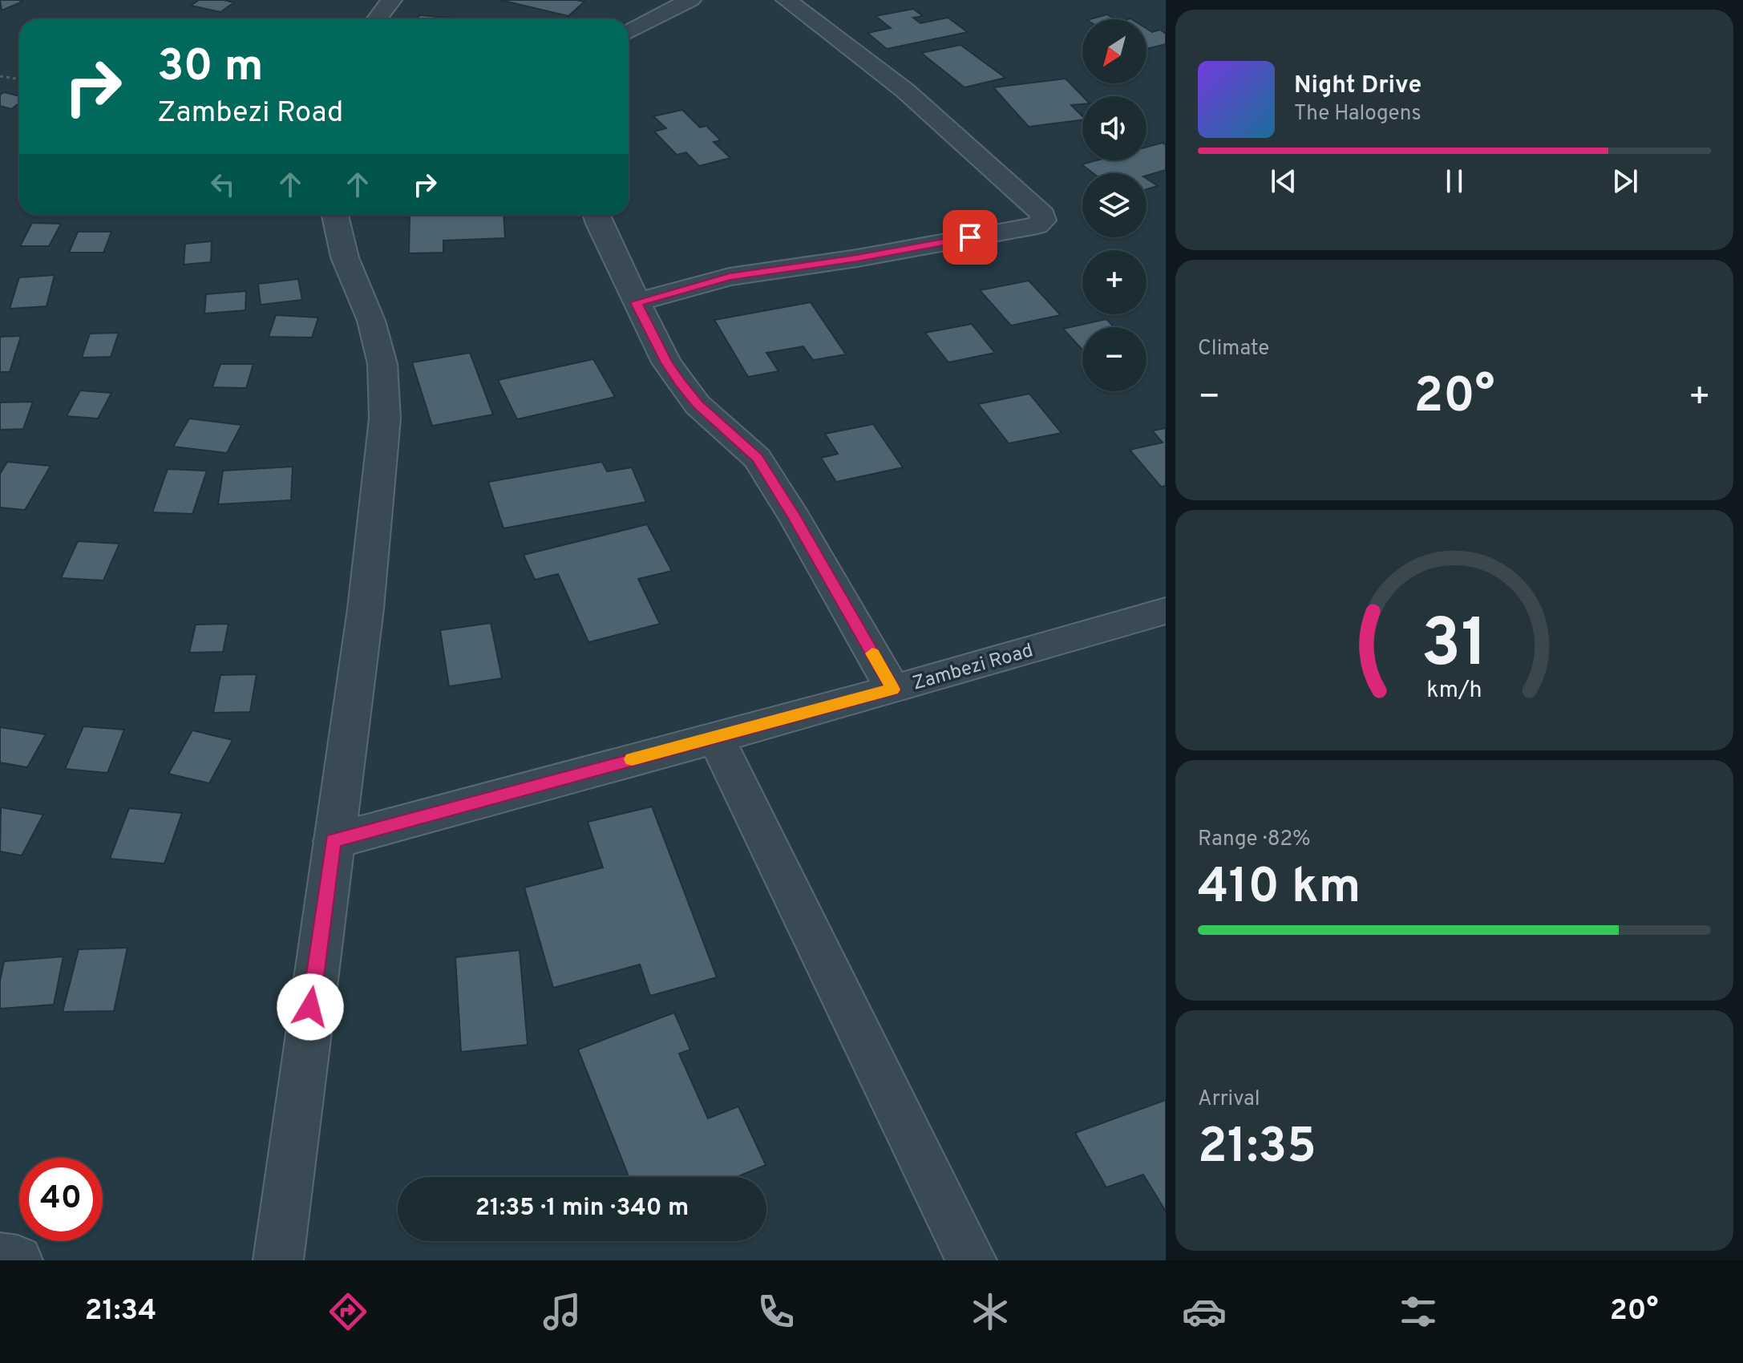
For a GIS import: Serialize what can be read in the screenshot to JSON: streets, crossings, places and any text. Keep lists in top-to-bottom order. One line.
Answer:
{"streets":{"street":["Zambezi Road"]},"north":"bottom left","page":{"map_buttons":["+","−"],"turn":["30 m","Zambezi Road"],"song":["Night Drive","The Halogens"],"tile":["Climate",["Range · 82%","410 km"],["Arrival","21:35"]],"heat":["−","20°","+"],"limit":"40","trip":"21:35 · 1 min · 340 m","tabs":["21:34","20°"],"gauge":["31","km/h"]}}
